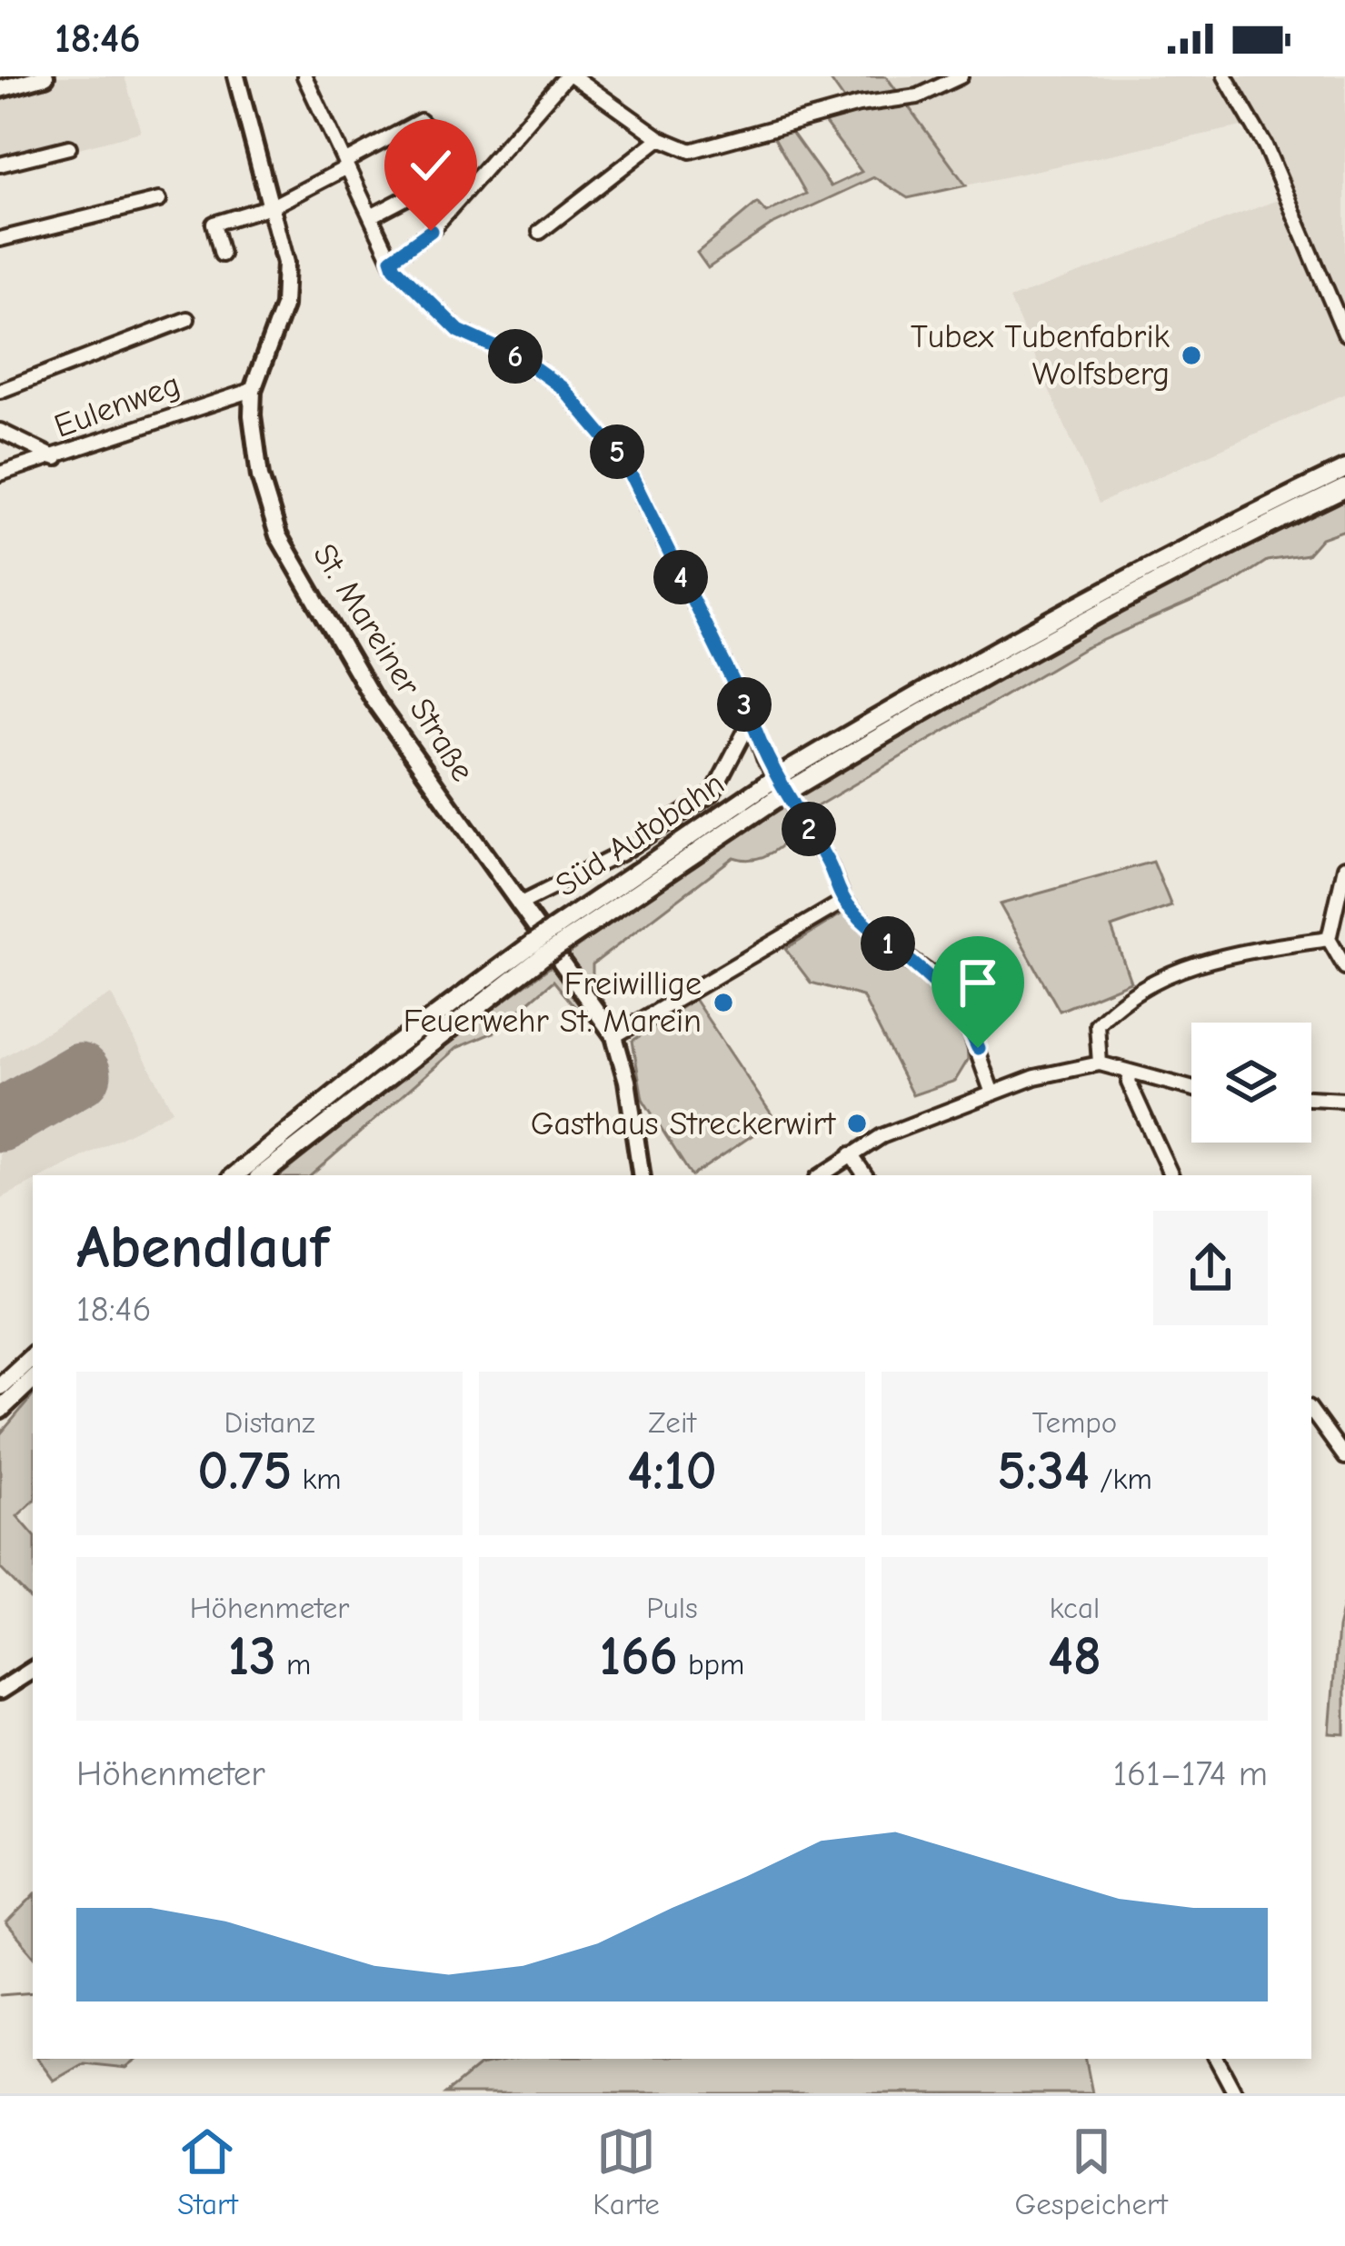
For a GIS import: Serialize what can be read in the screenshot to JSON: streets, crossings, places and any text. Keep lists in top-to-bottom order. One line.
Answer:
{"streets":{"highway":["Süd Autobahn"],"main road":["St. Mareiner Straße"],"street":["Eulenweg"]},"crossings":[["Eulenweg","St. Mareiner Straße"]],"places":["Tubex Tubenfabrik Wolfsberg","Freiwillige Feuerwehr St. Marein","Gasthaus Streckerwirt"],"page":{"status":"18:46","pins":["6","5","4","3","2","1"],"heading":["Abendlauf","18:46"],"stats":[["Distanz","0.75 km"],["Zeit","4:10"],["Tempo","5:34 /km"],["Höhenmeter","13 m"],["Puls","166 bpm"],["kcal","48"]],"chart":["Höhenmeter","161–174 m"],"tabs":["Start","Karte","Gespeichert"]}}
